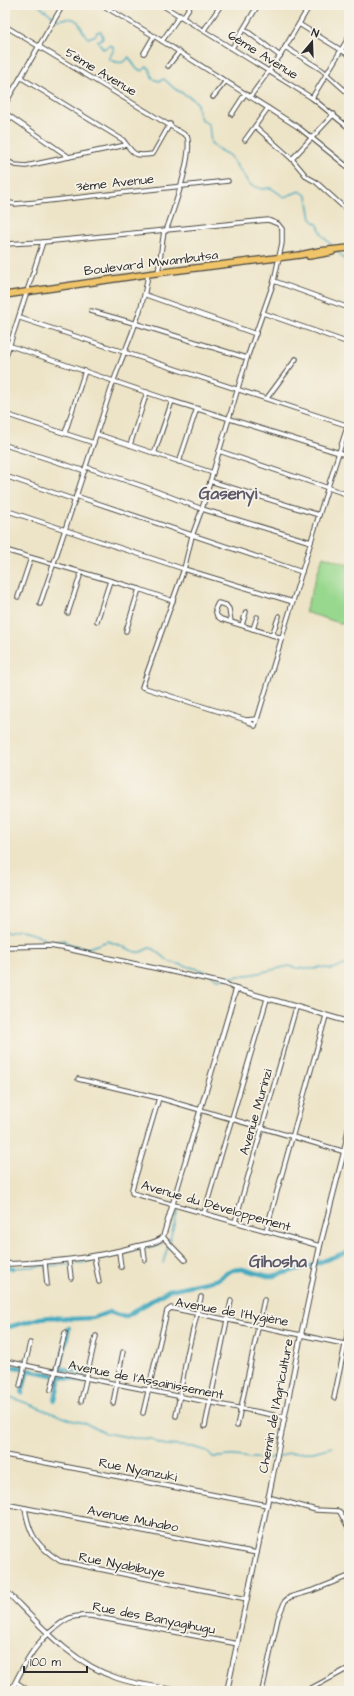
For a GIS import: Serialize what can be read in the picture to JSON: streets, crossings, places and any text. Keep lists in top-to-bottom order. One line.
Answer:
{"streets":{"highway":["Boulevard Mwambutsa"],"street":["6ème Avenue","5ème Avenue","3ème Avenue","Avenue Murinzi","Avenue du Développement","Avenue de l'Hygiène","Avenue de l'Assainissement","Chemin de l'Agriculture","Rue Nyanzuki","Avenue Muhabo","Rue Nyabibuye","Rue des Banyagihugu"]},"crossings":[["5ème Avenue","3ème Avenue"],["Avenue Murinzi","Avenue du Développement"],["Avenue du Développement","Chemin de l'Agriculture"],["Avenue de l'Hygiène","Avenue de l'Assainissement"],["Avenue de l'Hygiène","Chemin de l'Agriculture"],["Avenue de l'Assainissement","Chemin de l'Agriculture"],["Chemin de l'Agriculture","Rue Nyanzuki"],["Chemin de l'Agriculture","Avenue Muhabo"],["Chemin de l'Agriculture","Rue Nyabibuye"],["Chemin de l'Agriculture","Rue des Banyagihugu"],["Avenue Muhabo","Rue Nyabibuye"]],"districts":["Gasenyi","Gihosha"],"scale_bar":"100 m","north":"top"}
